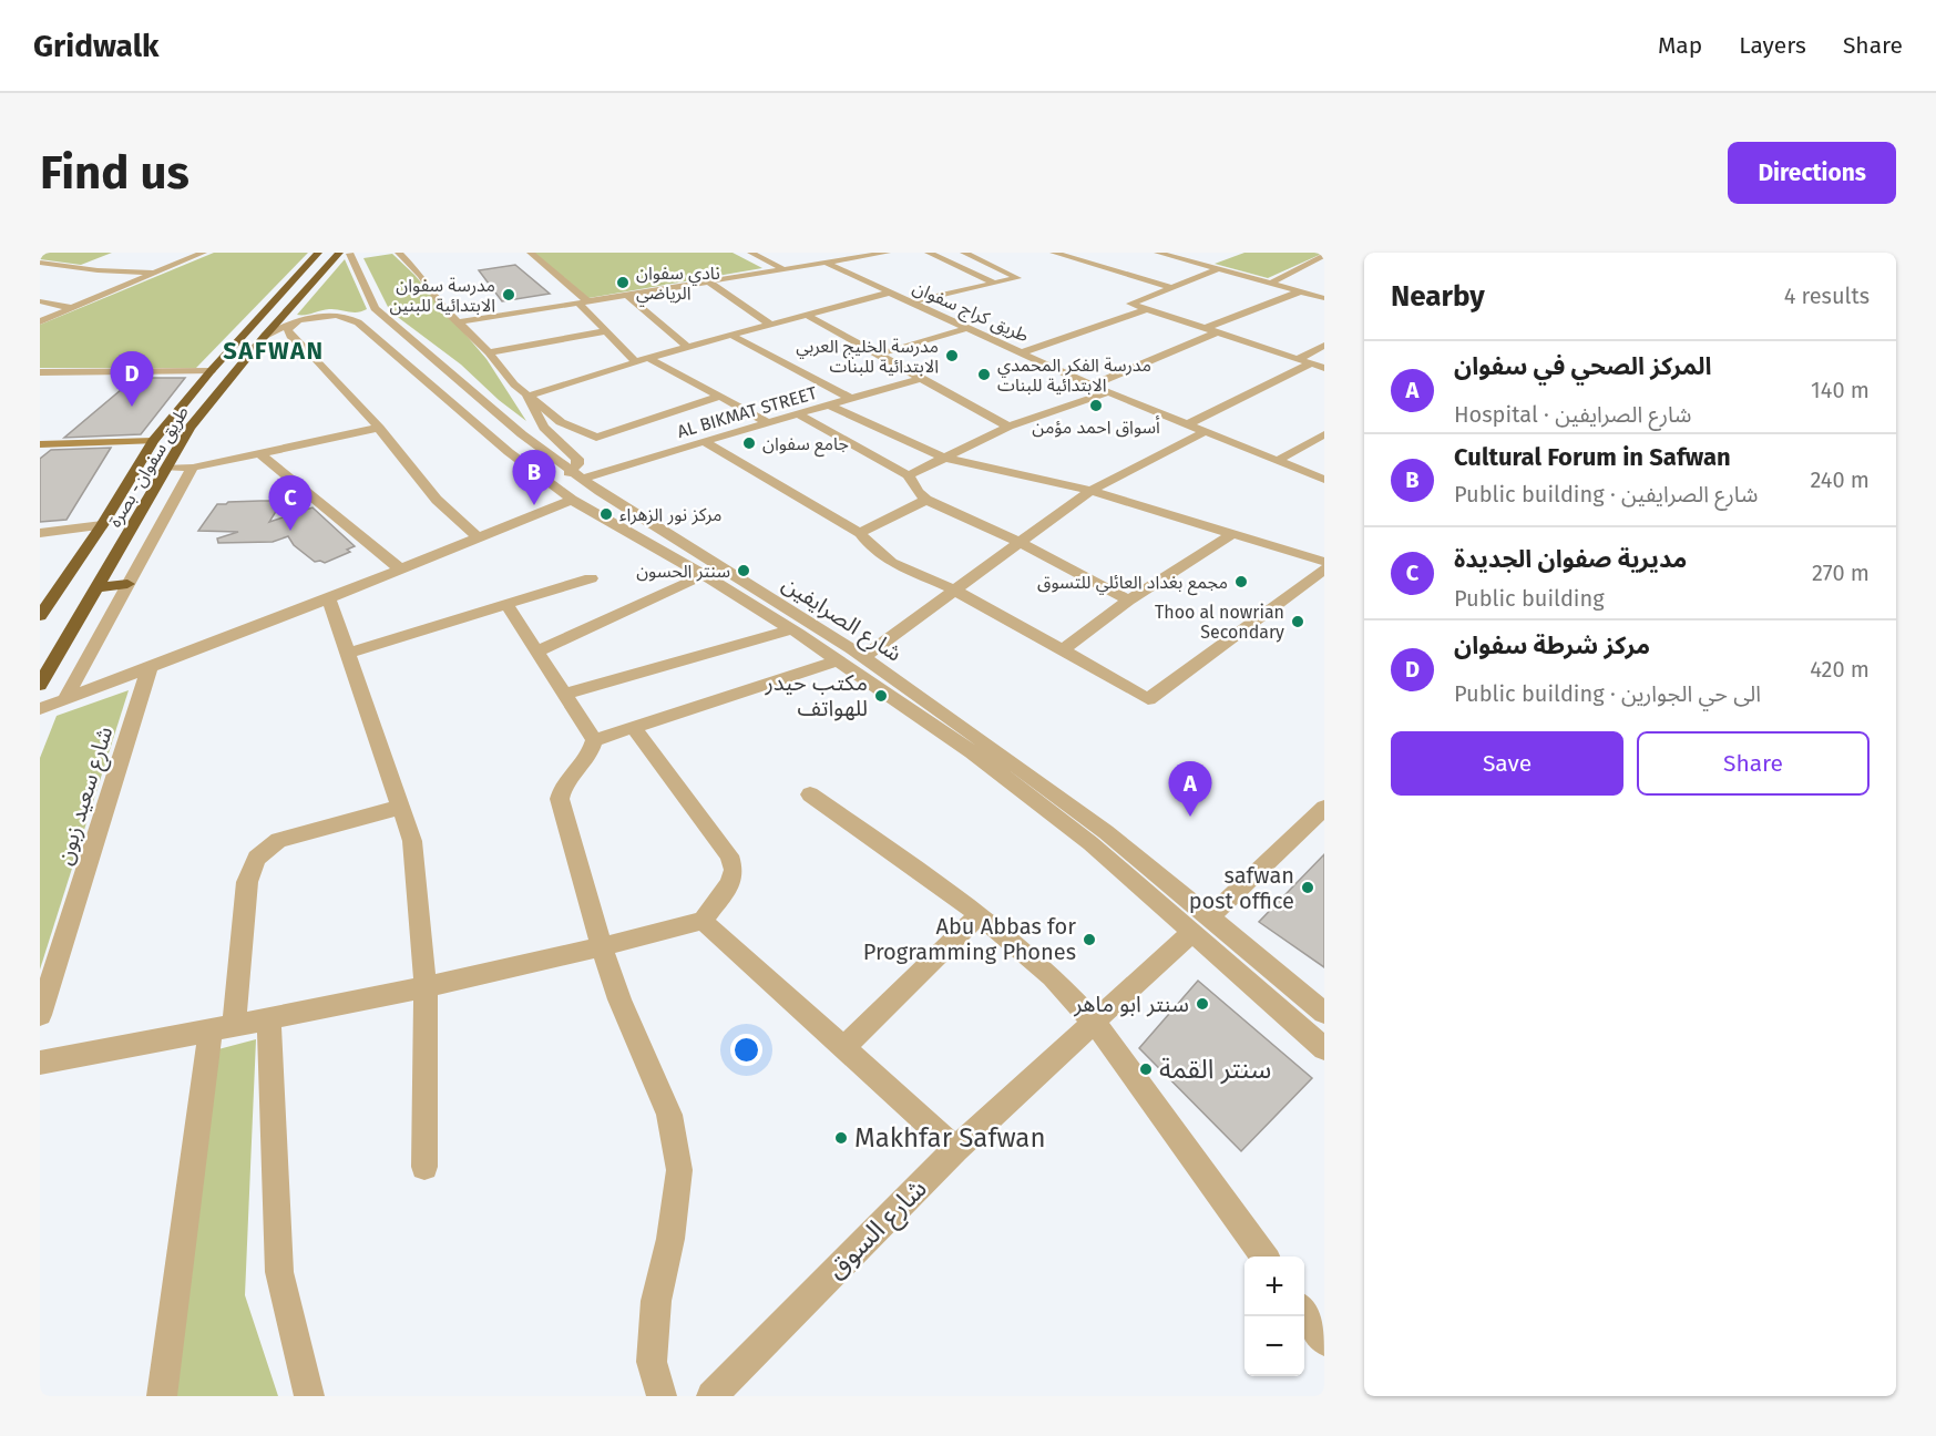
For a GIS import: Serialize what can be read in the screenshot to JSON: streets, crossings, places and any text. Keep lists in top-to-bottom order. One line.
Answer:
{"streets":{"highway":["طريق سفوان- بصرة"],"street":["طريق كراج سفوان","AL BIKMAT STREET","شارع الصرايفين","شارع سعيد زبون","شارع السوق"]},"crossings":[["AL BIKMAT STREET","شارع الصرايفين"],["طريق سفوان- بصرة","شارع الصرايفين"],["شارع الصرايفين","شارع السوق"]],"districts":["SAFWAN"],"places":["نادي سفوان الرياضي","مدرسة سفوان الابتدائية للبنين","مدرسة الخليج العربي الابتدائية للبنات","مدرسة الفكر المحمدي الابتدائية للبنات","أسواق احمد مؤمن","جامع سفوان","مركز نور الزهراء","سنتر الحسون","مجمع بغداد العائلي للتسوق","Thoo al nowrian Secondary","مكتب حيدر للهواتف","safwan post office","Abu Abbas for Programming Phones","سنتر ابو ماهر","سنتر القمة","Makhfar Safwan"],"page":{"header":"Gridwalk","nav":["Map","Layers","Share"],"buttons":["Directions",["Save","Share"]],"title":"Find us","heading":["Nearby","4 results"],"list":[{"mark":"A","name":"المركز الصحي في سفوان","note":"Hospital · شارع الصرايفين","value":"140 m"},{"mark":"B","name":"Cultural Forum in Safwan","note":"Public building · شارع الصرايفين","value":"240 m"},{"mark":"C","name":"مديرية صفوان الجديدة","note":"Public building","value":"270 m"},{"mark":"D","name":"مركز شرطة سفوان","note":"Public building · الى حي الجوارين","value":"420 m"}],"pins":["D","B","C","A"],"map_buttons":["+","−"]}}
